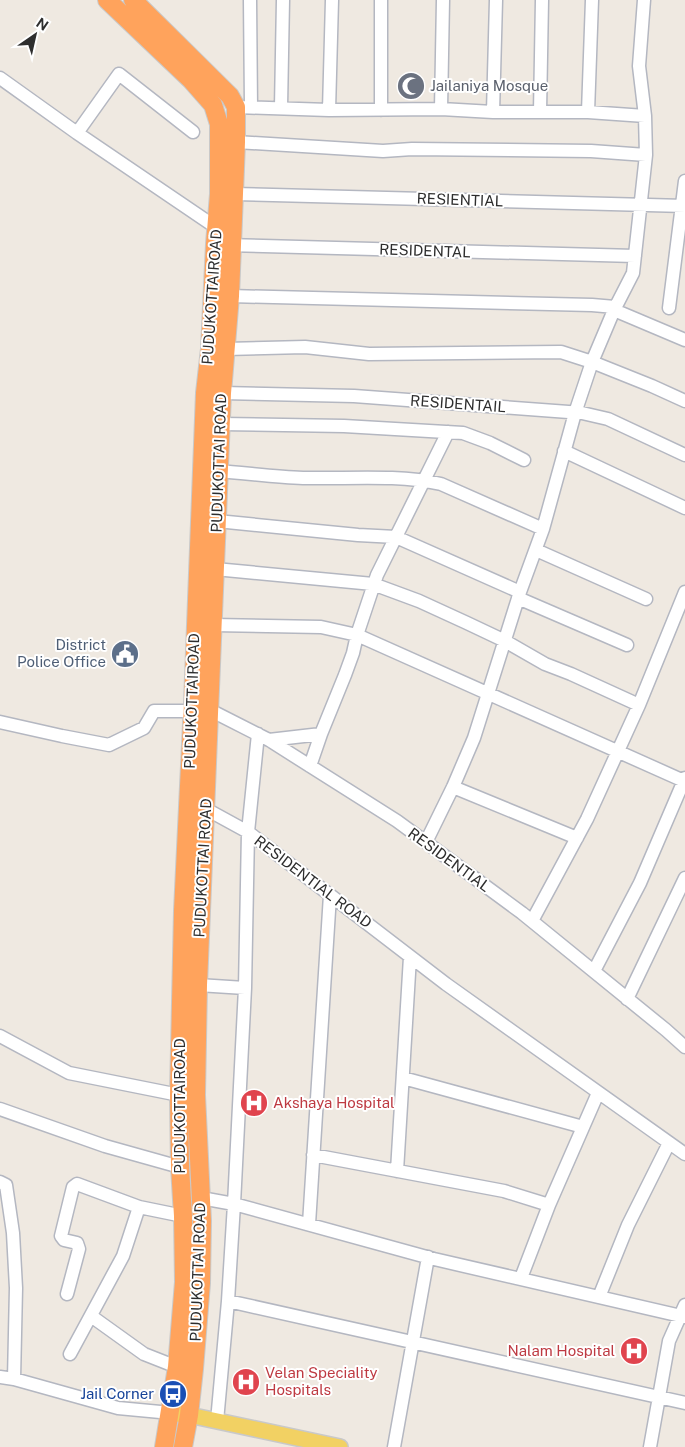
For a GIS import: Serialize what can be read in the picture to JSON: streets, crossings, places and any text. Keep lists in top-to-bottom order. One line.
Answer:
{"streets":{"highway":["PUDUKOTTAIROAD","PUDUKOTTAI ROAD"],"street":["RESIENTIAL","RESIDENTAL","RESIDENTAIL","RESIDENTIAL","RESIDENTIAL ROAD"]},"crossings":[["RESIENTIAL","PUDUKOTTAI ROAD"],["RESIDENTAL","PUDUKOTTAIROAD"],["RESIDENTAL","PUDUKOTTAI ROAD"],["PUDUKOTTAIROAD","PUDUKOTTAI ROAD"],["PUDUKOTTAIROAD","RESIDENTIAL"],["RESIDENTAIL","PUDUKOTTAI ROAD"],["PUDUKOTTAI ROAD","RESIDENTIAL"]],"places":{"mosque":["Jailaniya Mosque"],"public building":["District Police Office"],"hospital":["Akshaya Hospital","Nalam Hospital","Velan Speciality Hospitals"],"bus stop":["Jail Corner"]},"north":"top right"}
